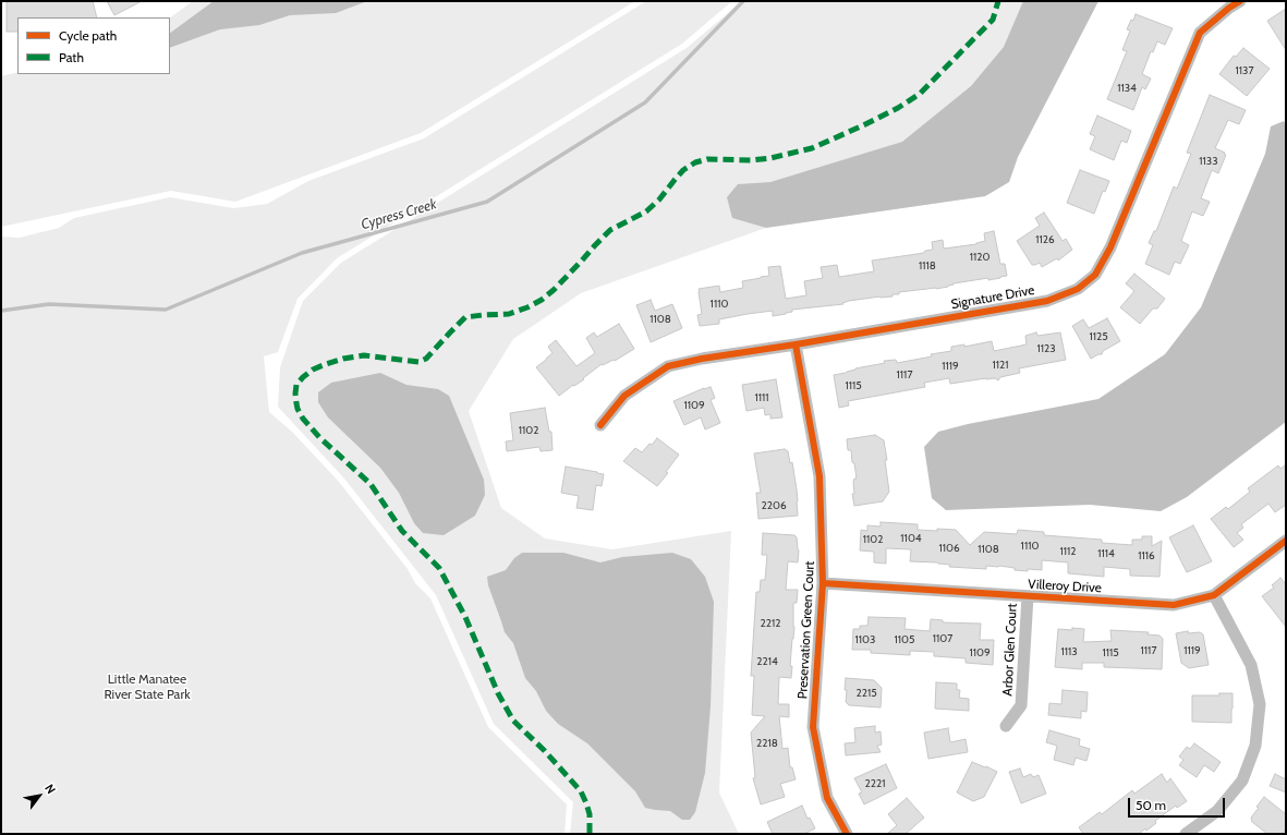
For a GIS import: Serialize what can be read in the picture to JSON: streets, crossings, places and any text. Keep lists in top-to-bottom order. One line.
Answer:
{"streets":{"street":["Signature Drive","Villeroy Drive","Preservation Green Court","Arbor Glen Court"]},"crossings":[["Signature Drive","Preservation Green Court"],["Villeroy Drive","Preservation Green Court"],["Villeroy Drive","Arbor Glen Court"]],"water":["Cypress Creek"],"parks":["Little Manatee River State Park"],"house_numbers":["1137","1134","1133","1126","1120","1118","1110","1108","1125","1123","1121","1119","1117","1115","1111","1109","1102","2206","1104","1102","1110","1106","1108","1112","1114","1116","2212","1107","1103","1105","1117","1119","1113","1109","1115","2214","2215","2218","2221"],"legend":["Cycle path","Path"],"scale_bar":"50 m","north":"top right"}
